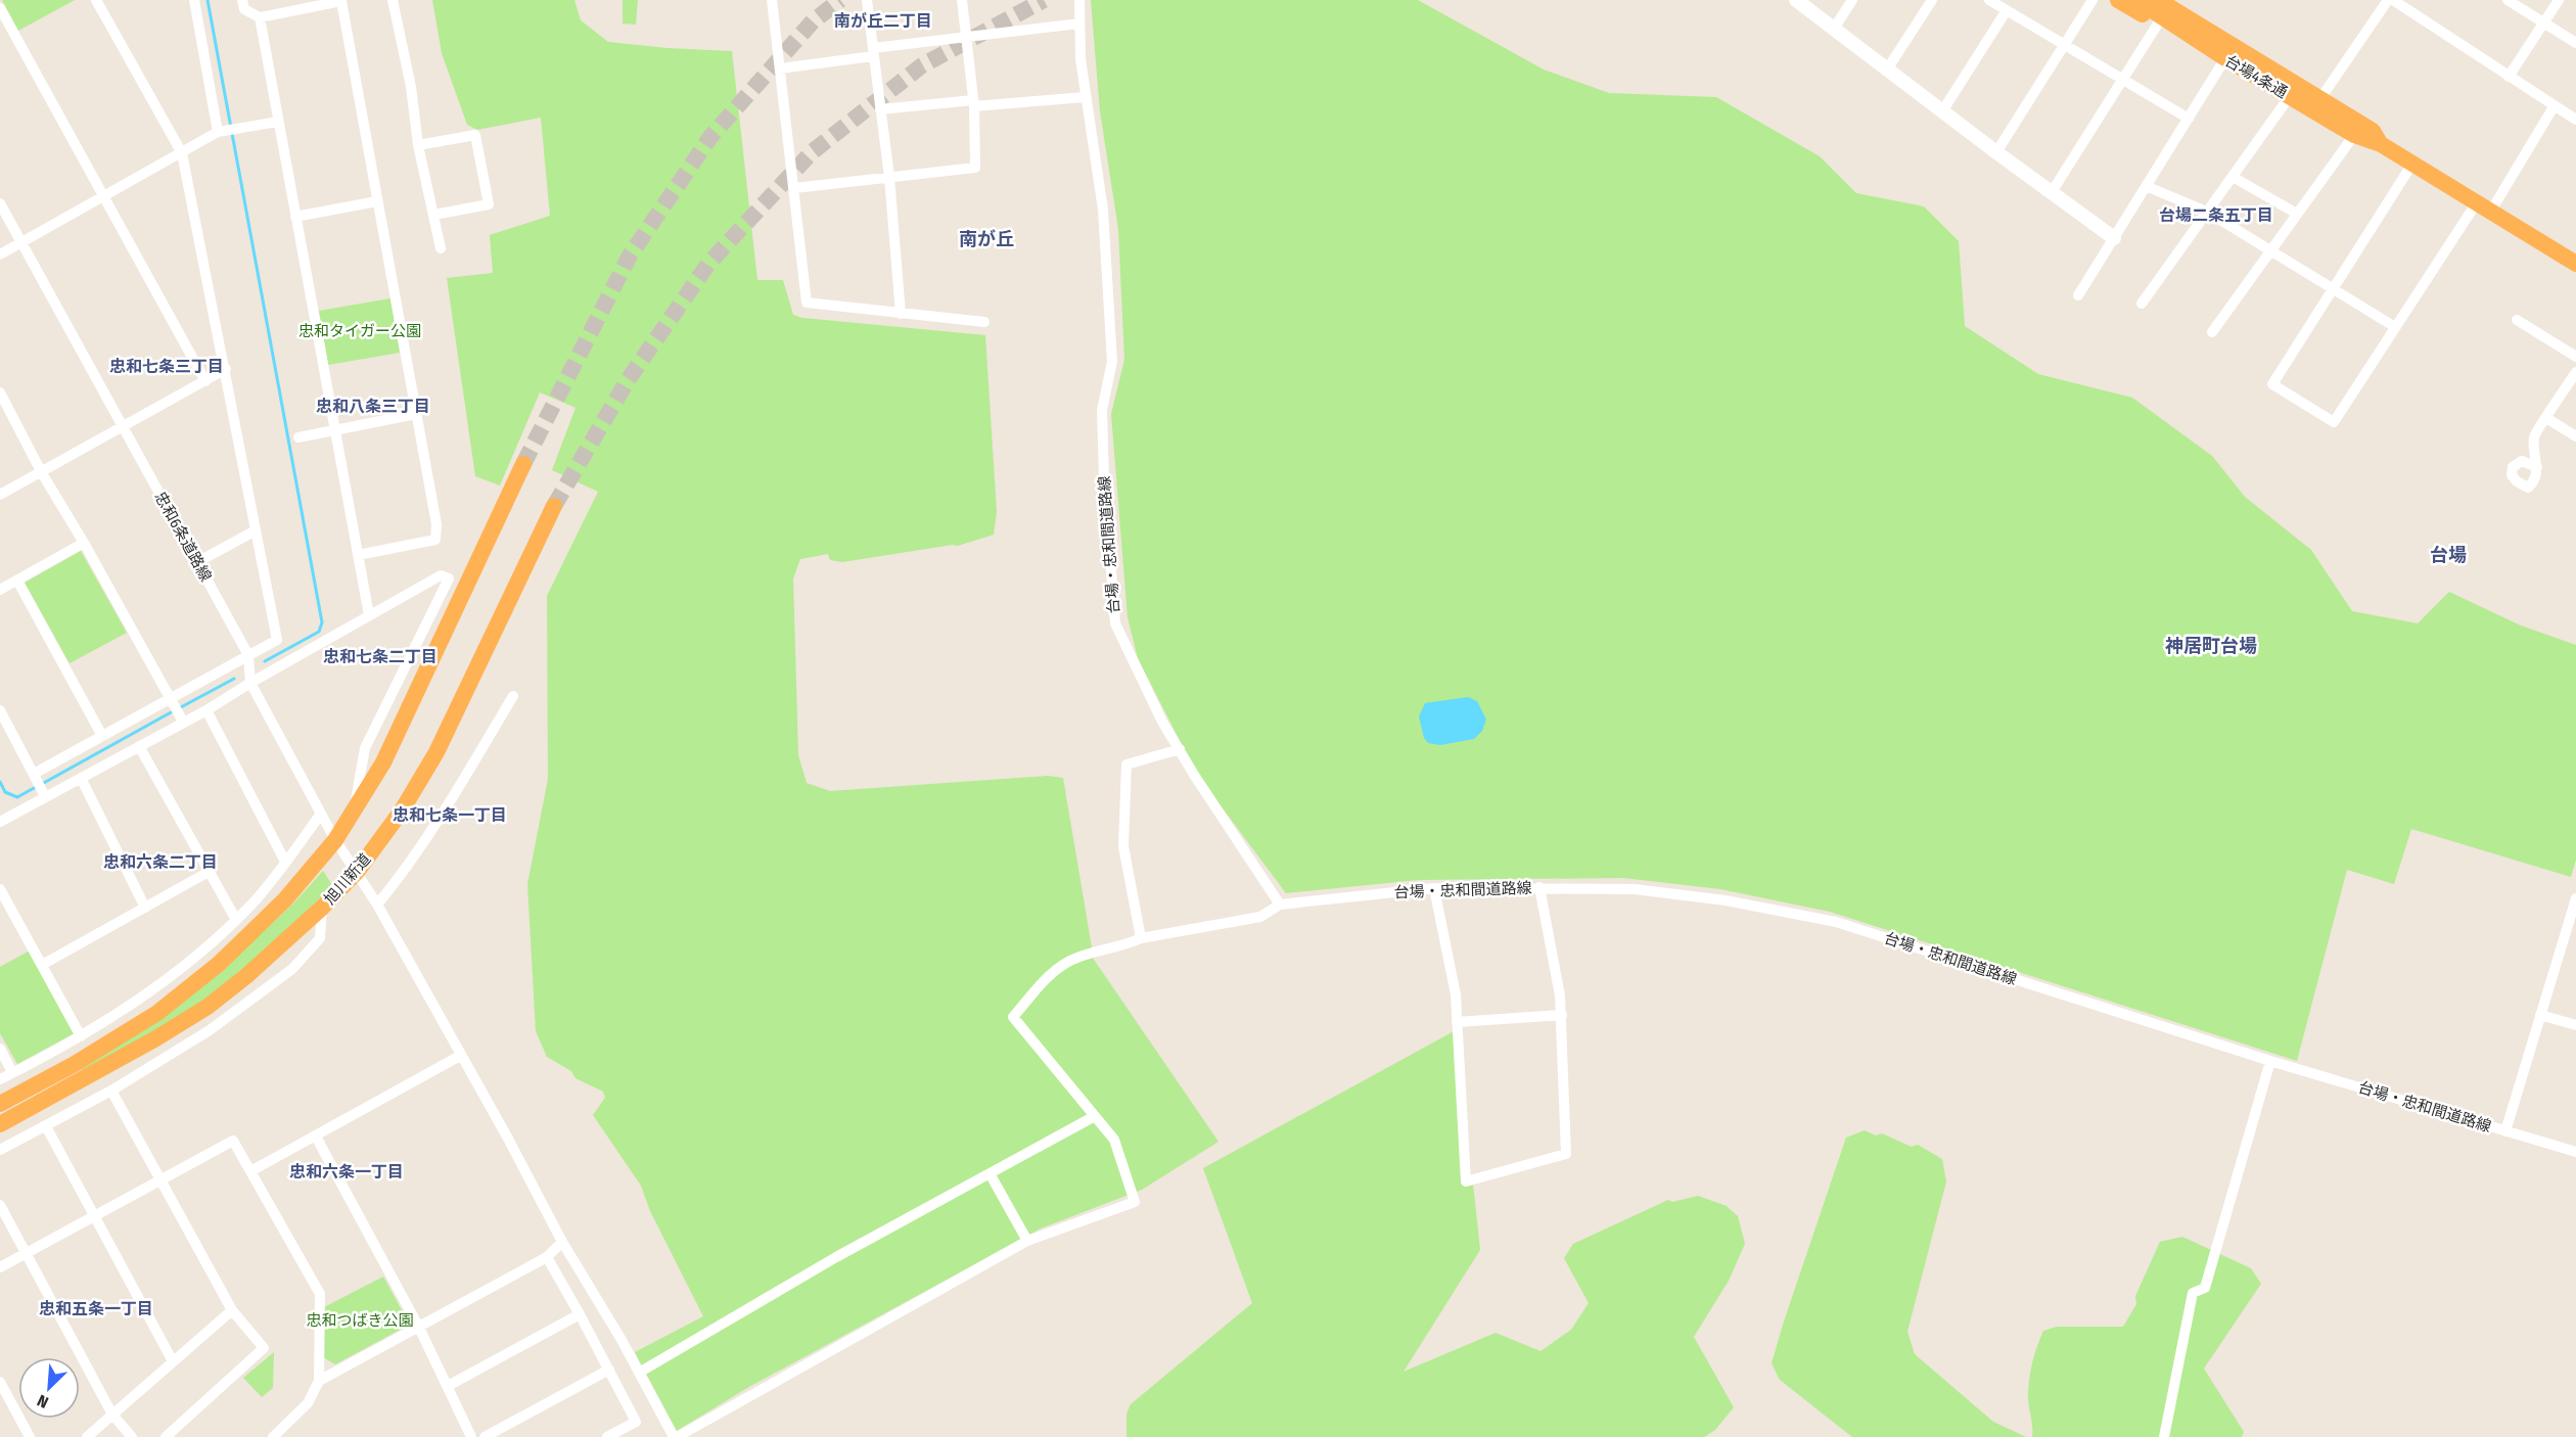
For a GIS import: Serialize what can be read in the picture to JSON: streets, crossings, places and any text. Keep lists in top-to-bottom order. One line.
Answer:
{"streets":{"highway":["台場4条通","旭川新道"],"street":["忠和6条道路線","台場・忠和間道路線"]},"crossings":[["忠和6条道路線","旭川新道"]],"districts":["南が丘二丁目","台場二条五丁目","南が丘","忠和七条三丁目","忠和八条三丁目","台場","神居町台場","忠和七条二丁目","忠和七条一丁目","忠和六条二丁目","忠和六条一丁目","忠和五条一丁目"],"parks":["忠和タイガー公園","忠和つばき公園"],"north":"bottom left"}
